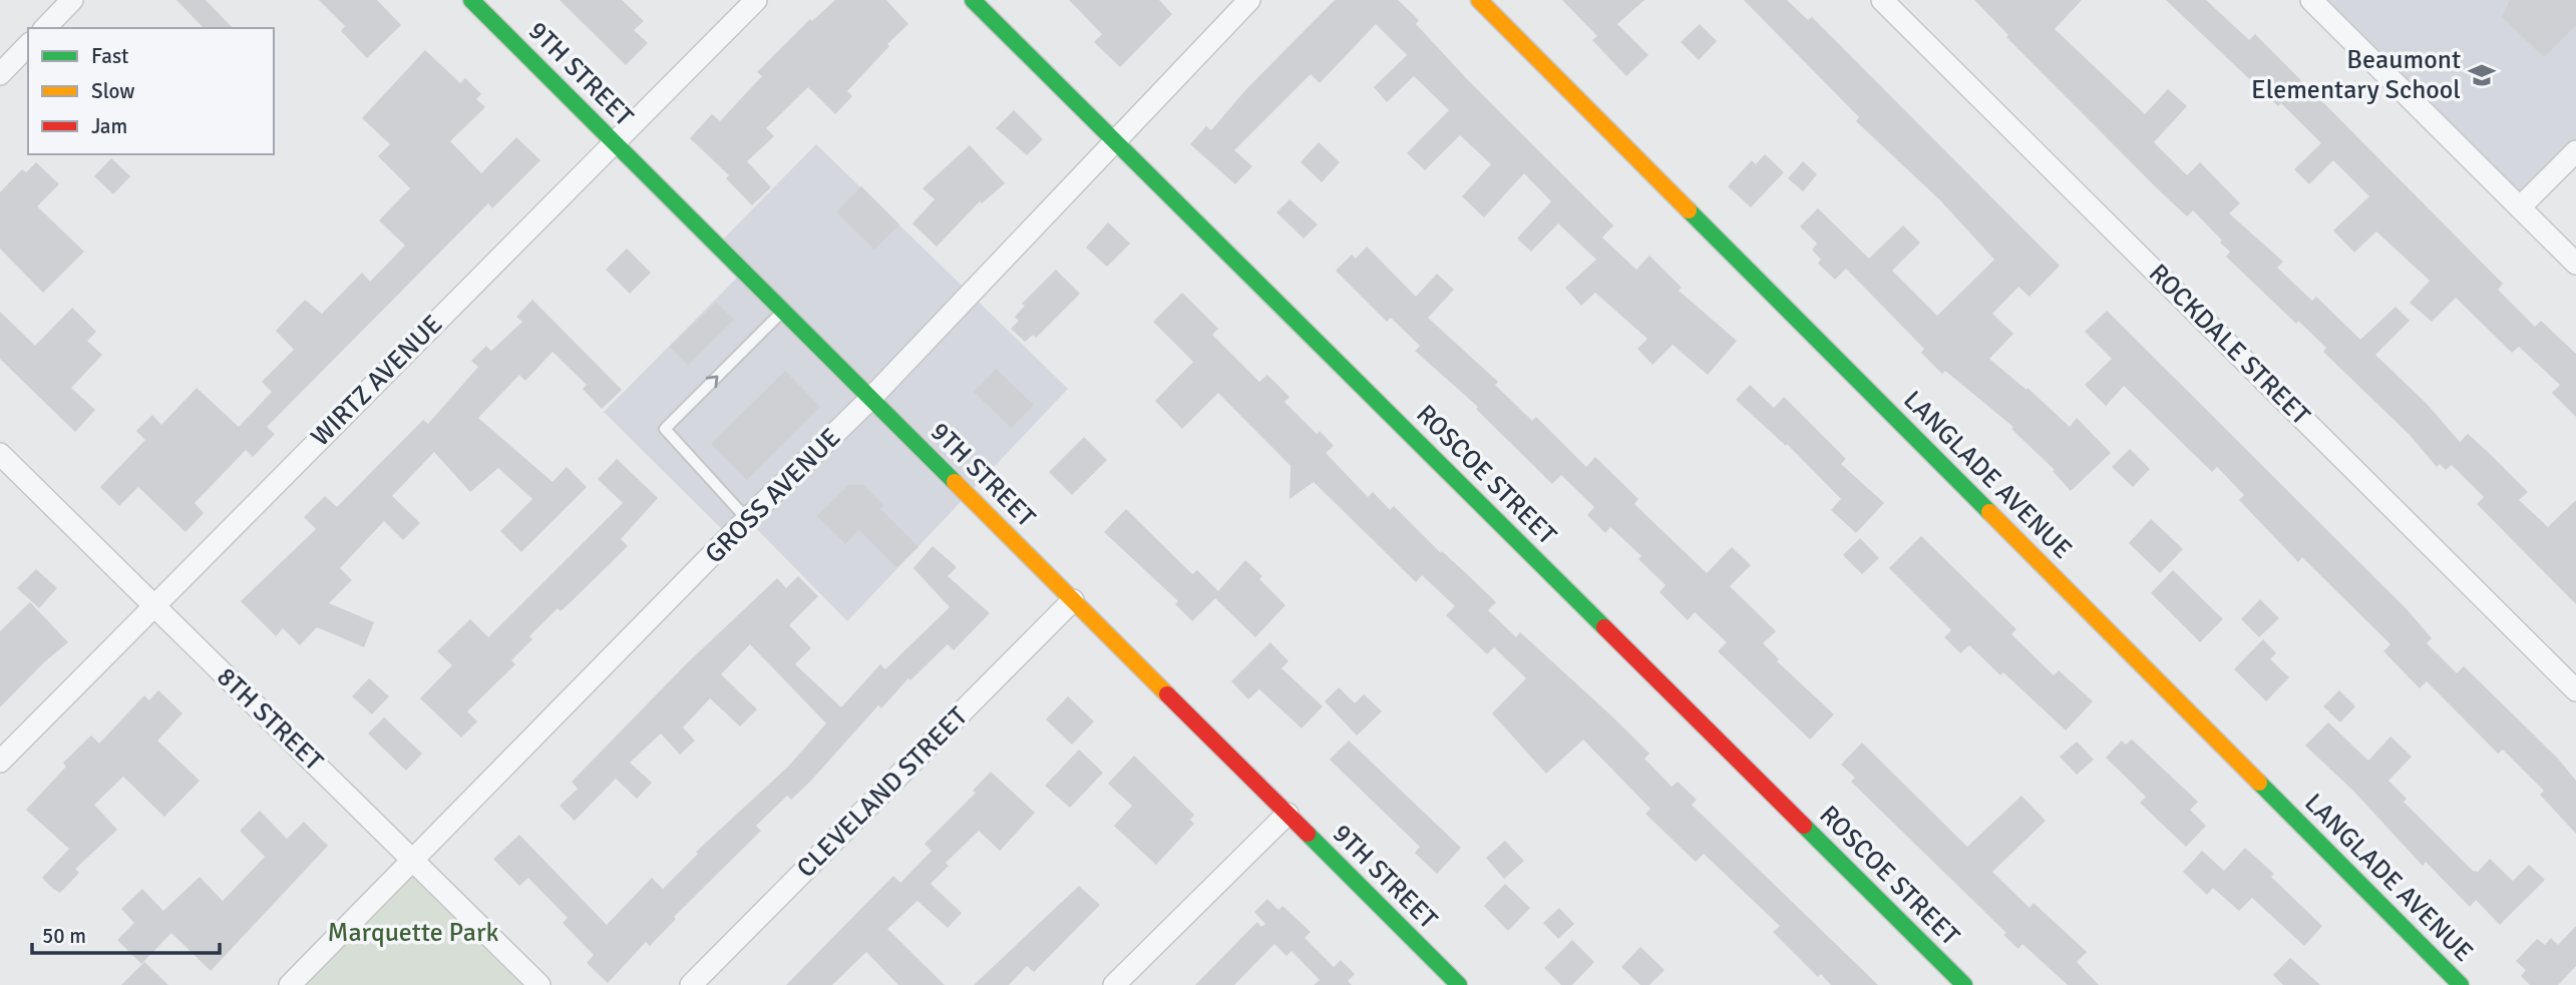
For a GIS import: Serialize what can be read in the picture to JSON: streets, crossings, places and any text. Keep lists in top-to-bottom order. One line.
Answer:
{"streets":{"street":["9TH STREET","ROCKDALE STREET","WIRTZ AVENUE","ROSCOE STREET","LANGLADE AVENUE","GROSS AVENUE","8TH STREET","CLEVELAND STREET"]},"crossings":[["9TH STREET","WIRTZ AVENUE"],["9TH STREET","GROSS AVENUE"],["9TH STREET","CLEVELAND STREET"],["WIRTZ AVENUE","8TH STREET"],["ROSCOE STREET","GROSS AVENUE"],["GROSS AVENUE","8TH STREET"]],"parks":["Marquette Park"],"places":{"school or university":["Beaumont Elementary School"]},"legend":["Fast","Slow","Jam"],"scale_bar":"50 m"}
